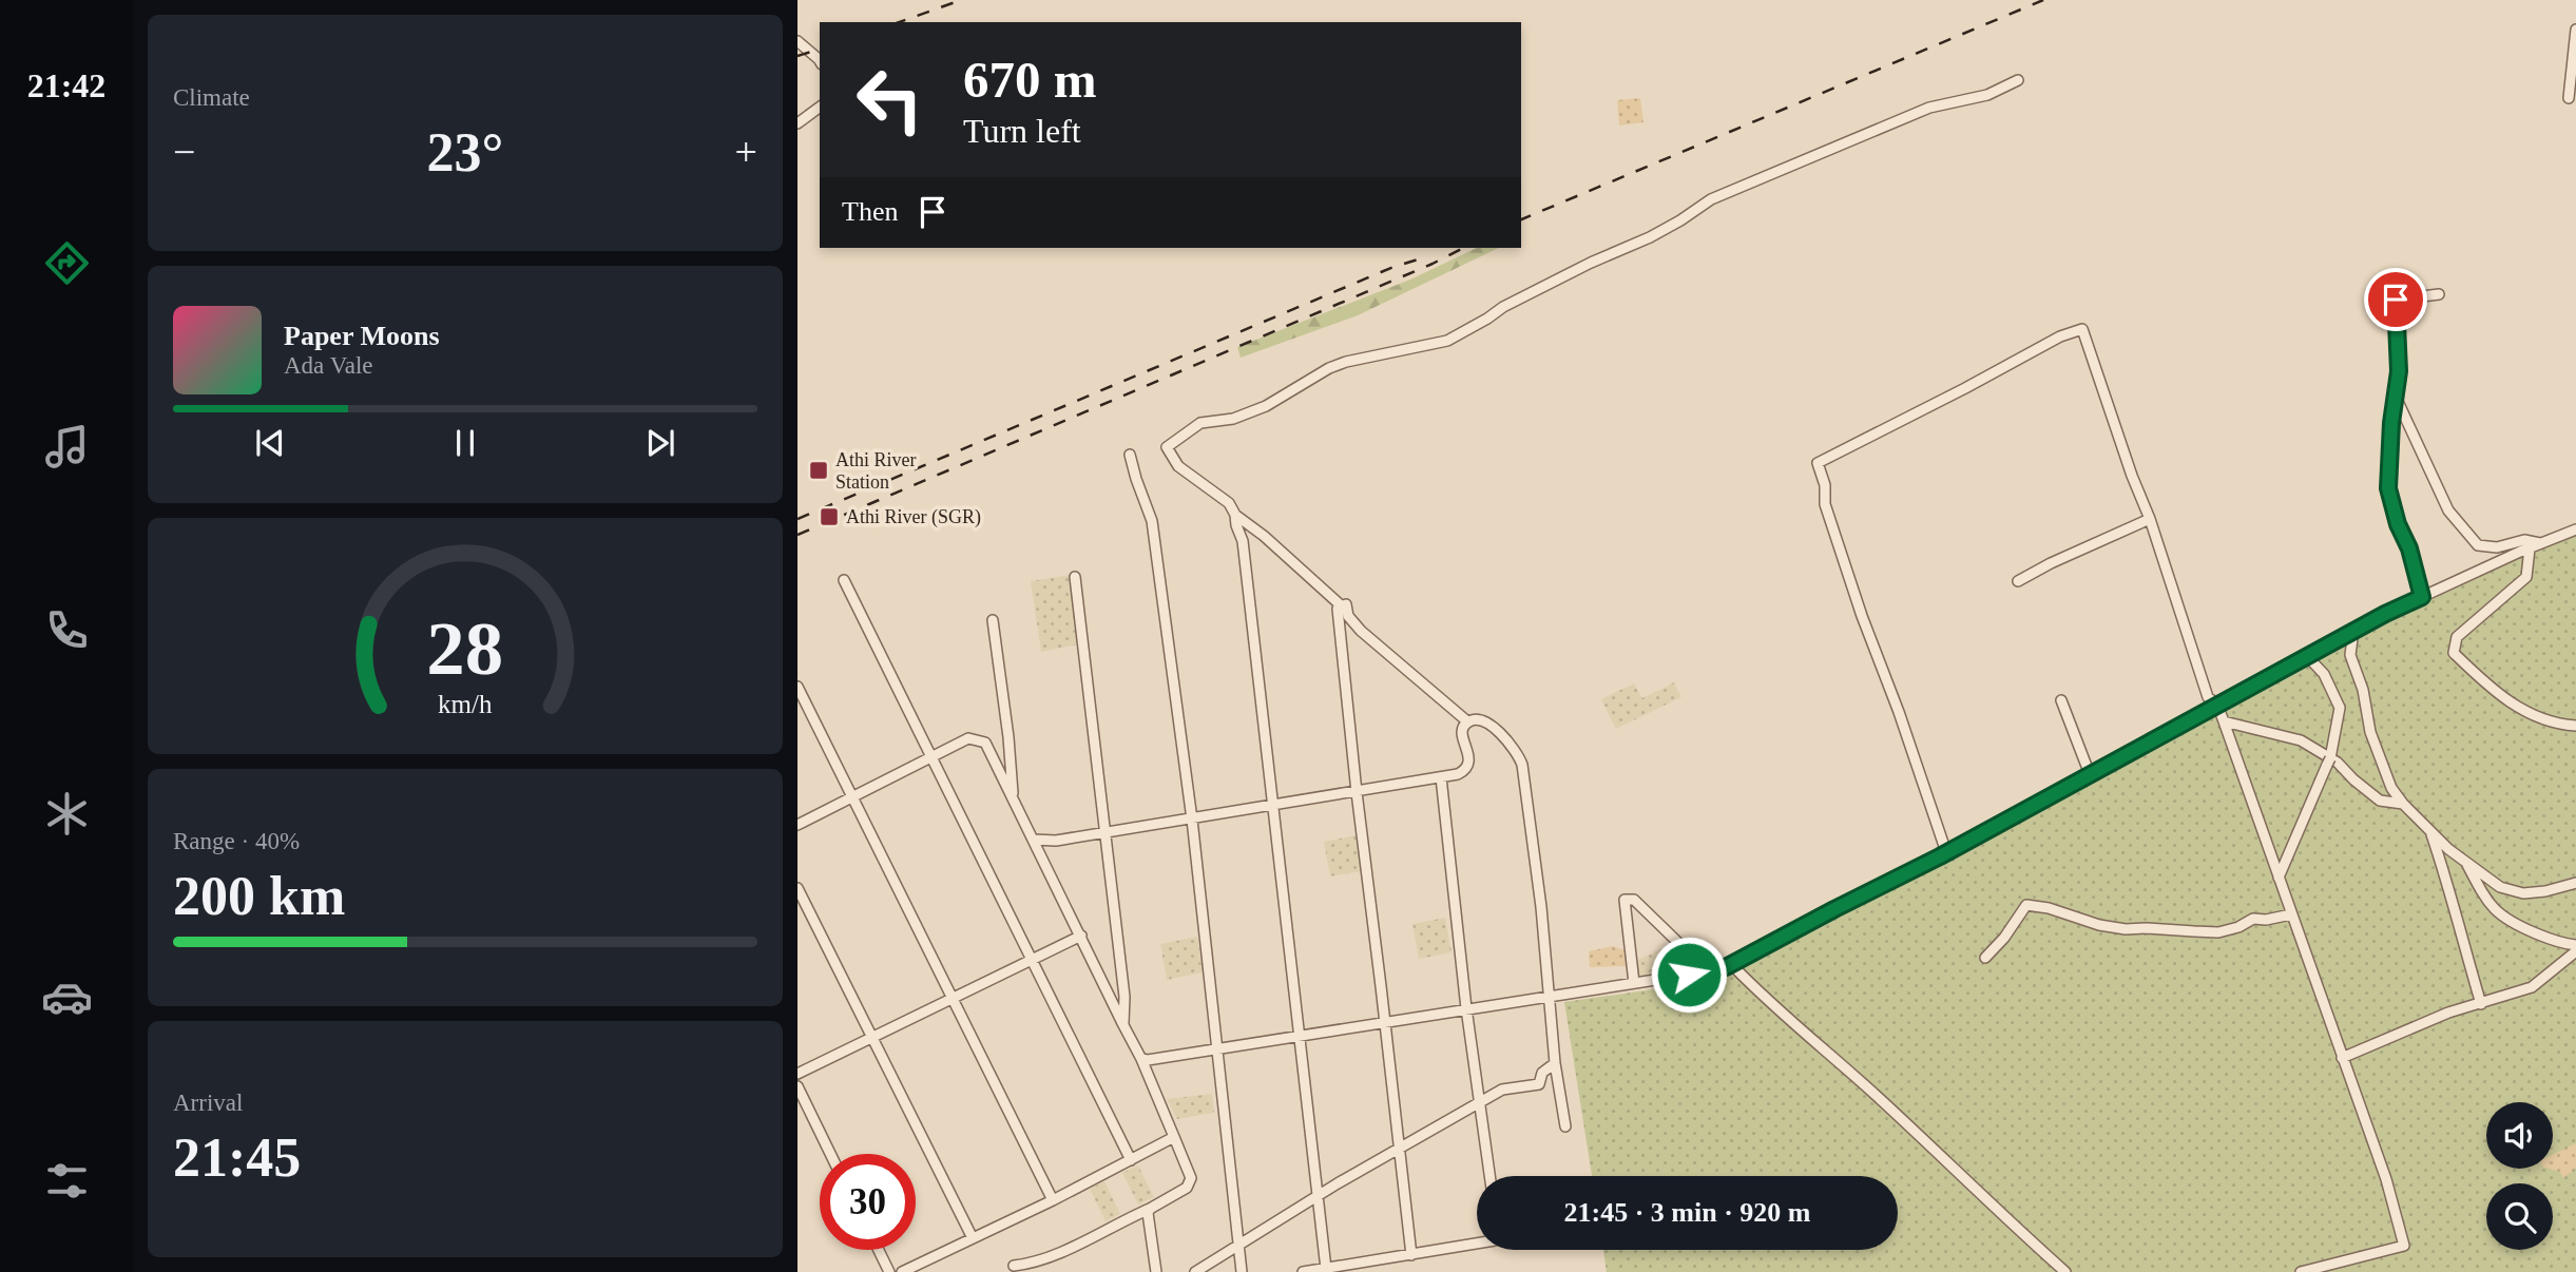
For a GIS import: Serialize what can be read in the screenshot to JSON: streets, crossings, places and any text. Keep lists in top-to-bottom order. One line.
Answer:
{"places":{"transit":["Athi River Station","Athi River (SGR)"]},"page":{"tabs":"21:42","tile":["Climate",["Range · 40%","200 km"],["Arrival","21:45"]],"turn":["670 m","Turn left"],"heat":["−","23°","+"],"then":"Then","song":["Paper Moons","Ada Vale"],"limit":"30","trip":"21:45 · 3 min · 920 m","gauge":["28","km/h"]}}
